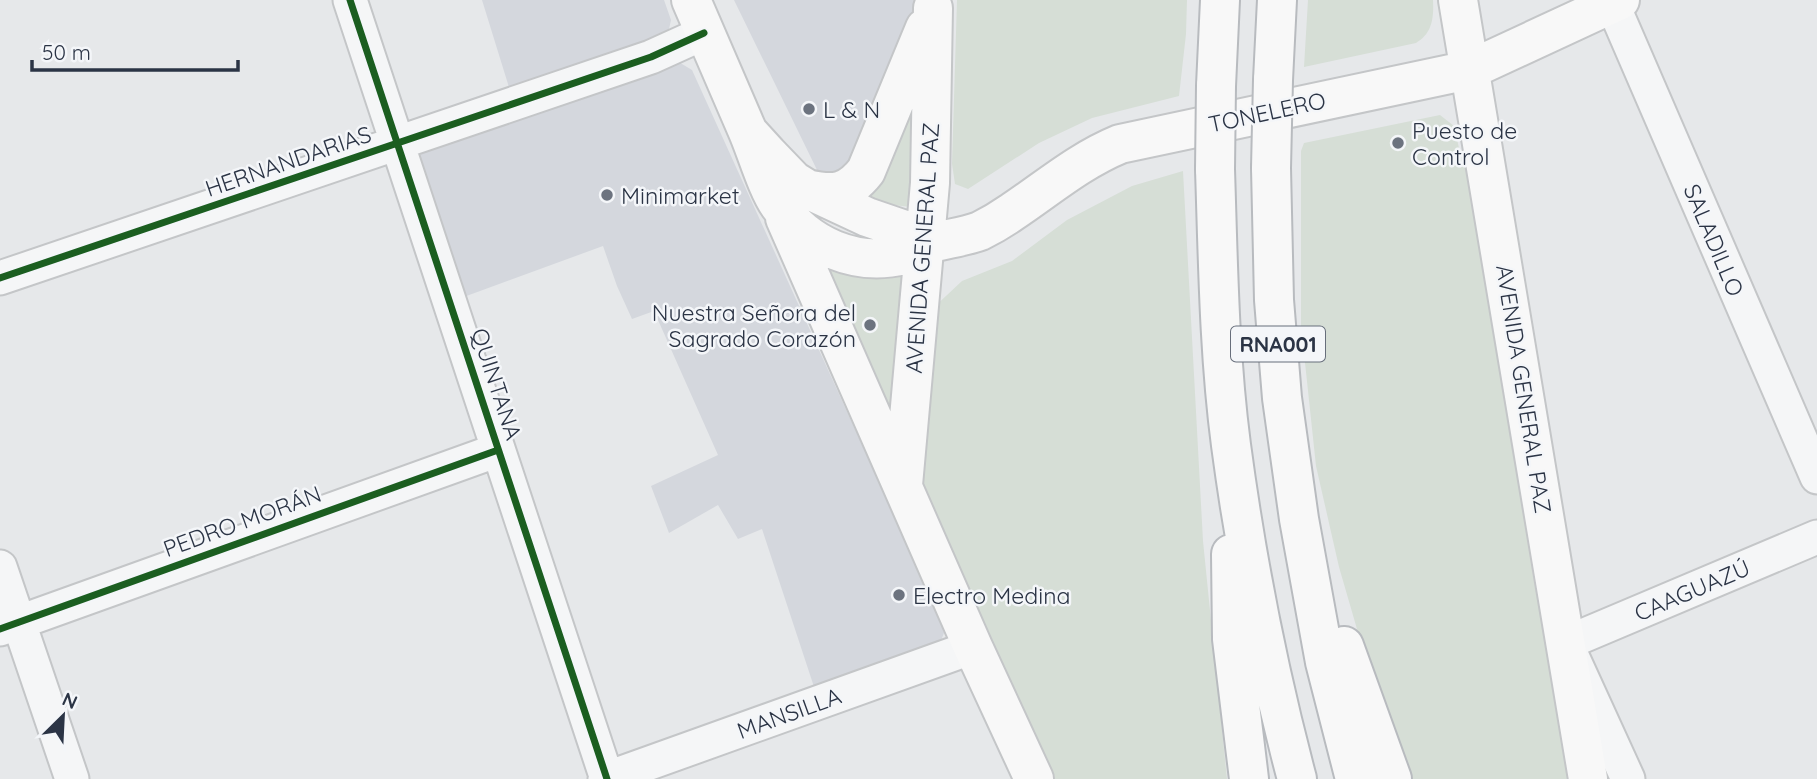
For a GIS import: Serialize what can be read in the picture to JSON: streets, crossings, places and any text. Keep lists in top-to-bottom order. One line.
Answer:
{"streets":{"main road":["TONELERO","AVENIDA GENERAL PAZ","RNA001"],"street":["HERNANDARIAS","SALADILLO","QUINTANA","PEDRO MORÁN","CAAGUAZÚ","MANSILLA"]},"crossings":[["TONELERO","SALADILLO"],["TONELERO","AVENIDA GENERAL PAZ"],["HERNANDARIAS","QUINTANA"],["AVENIDA GENERAL PAZ","CAAGUAZÚ"],["AVENIDA GENERAL PAZ","MANSILLA"],["QUINTANA","PEDRO MORÁN"],["QUINTANA","MANSILLA"]],"places":["L & N","Puesto de Control","Minimarket","Nuestra Señora del Sagrado Corazón","Electro Medina"],"scale_bar":"50 m","north":"top right"}
